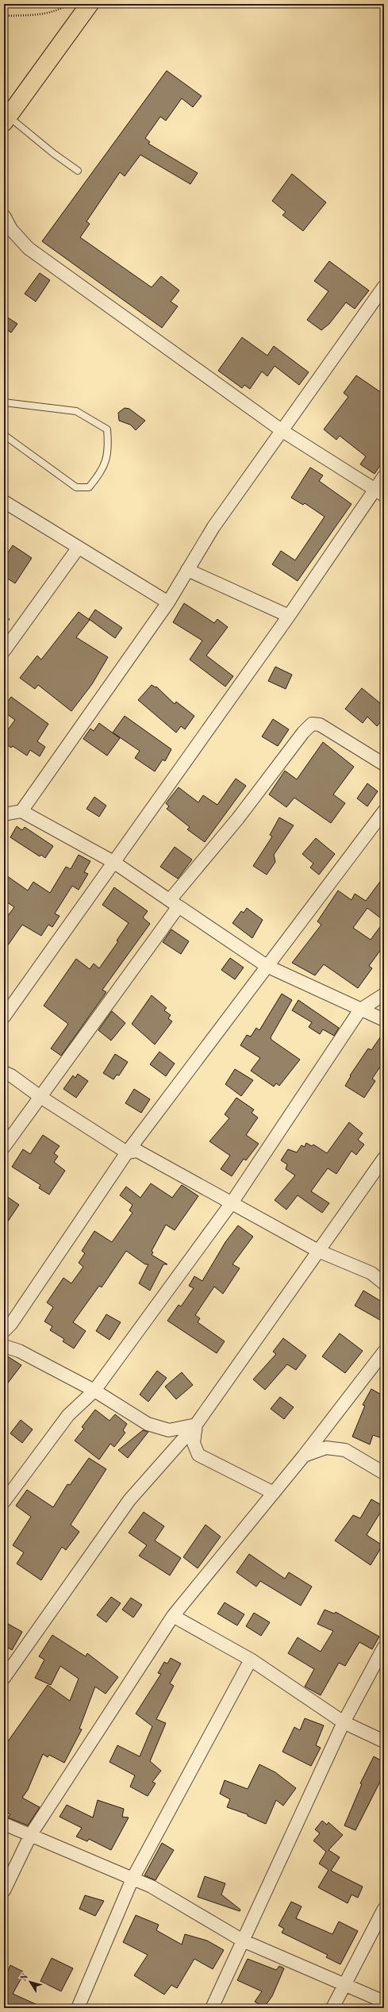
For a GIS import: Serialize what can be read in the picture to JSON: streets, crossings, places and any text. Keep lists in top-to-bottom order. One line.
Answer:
{"north":"top left"}
